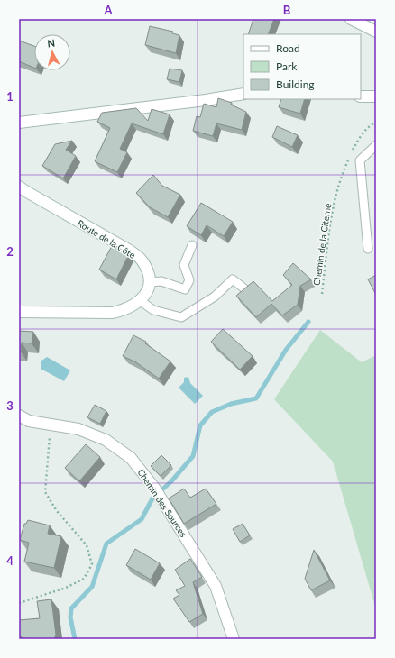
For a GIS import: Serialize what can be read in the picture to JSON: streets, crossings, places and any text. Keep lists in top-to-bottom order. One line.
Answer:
{"streets":{"street":["Route de la Côte","Chemin des Sources"],"path":["Chemin de la Citerne"]},"legend":["Road","Park","Building"],"north":"top","grid":{"columns":["A","B"],"rows":["1","2","3","4"]}}
